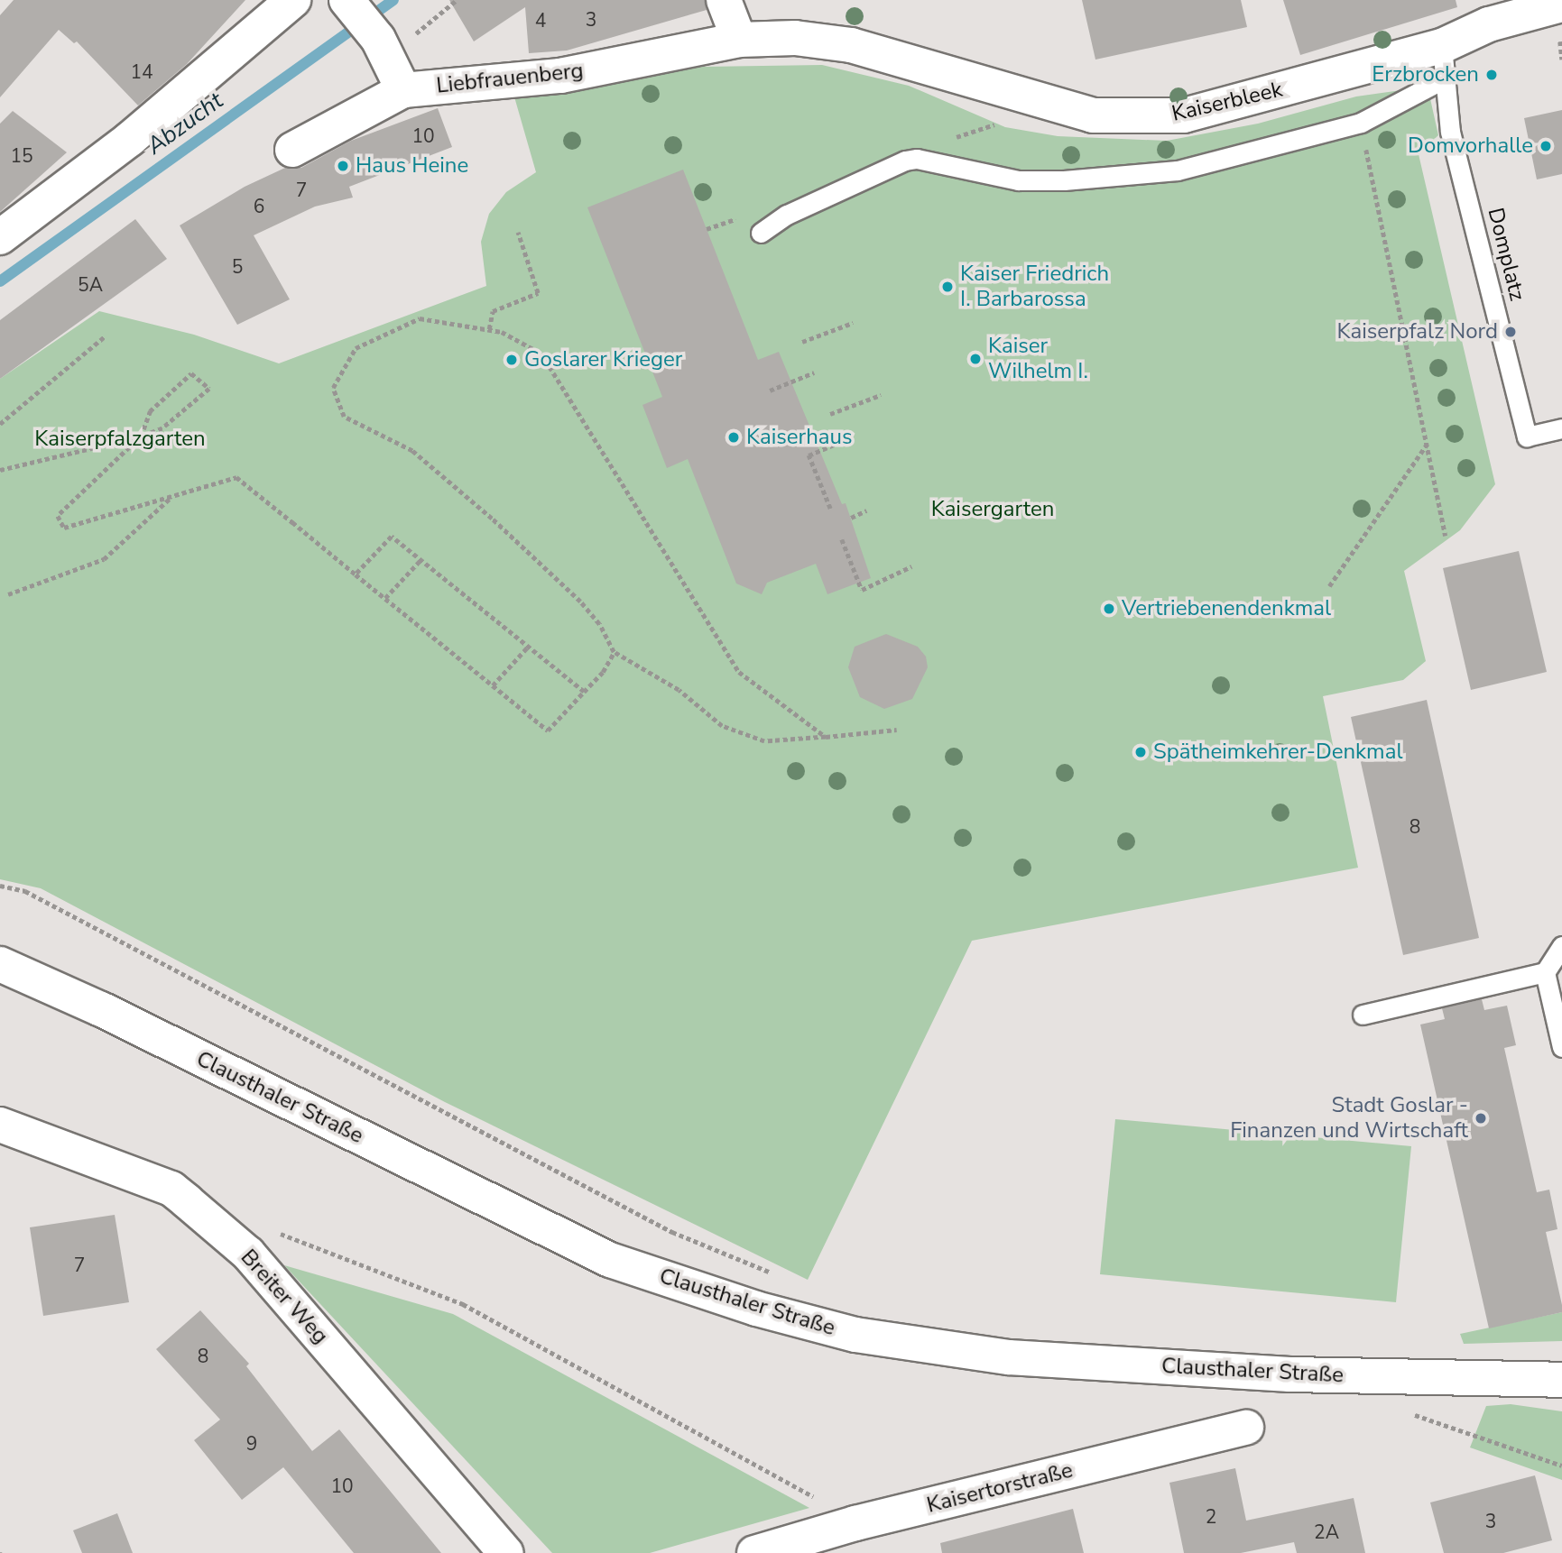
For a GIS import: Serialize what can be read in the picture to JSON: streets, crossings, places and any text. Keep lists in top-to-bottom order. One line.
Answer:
{"streets":{"street":["Liebfrauenberg","Kaiserbleek","Clausthaler Straße","Breiter Weg","Kaisertorstraße"],"lane":["Domplatz"]},"crossings":[["Liebfrauenberg","Kaiserbleek"],["Kaiserbleek","Domplatz"]],"water":["Abzucht"],"parks":["Kaiserpfalzgarten","Kaisergarten"],"places":["Erzbrocken","Domvorhalle","Haus Heine","Kaiser Friedrich I. Barbarossa","Kaiserpfalz Nord","Kaiser Wilhelm I.","Goslarer Krieger","Kaiserhaus","Vertriebenendenkmal","Spätheimkehrer-Denkmal","Stadt Goslar - Finanzen und Wirtschaft"],"house_numbers":["3","4","14","10","15","7","6","5","5A","8","7","8","9","10","2","3","2A"]}
